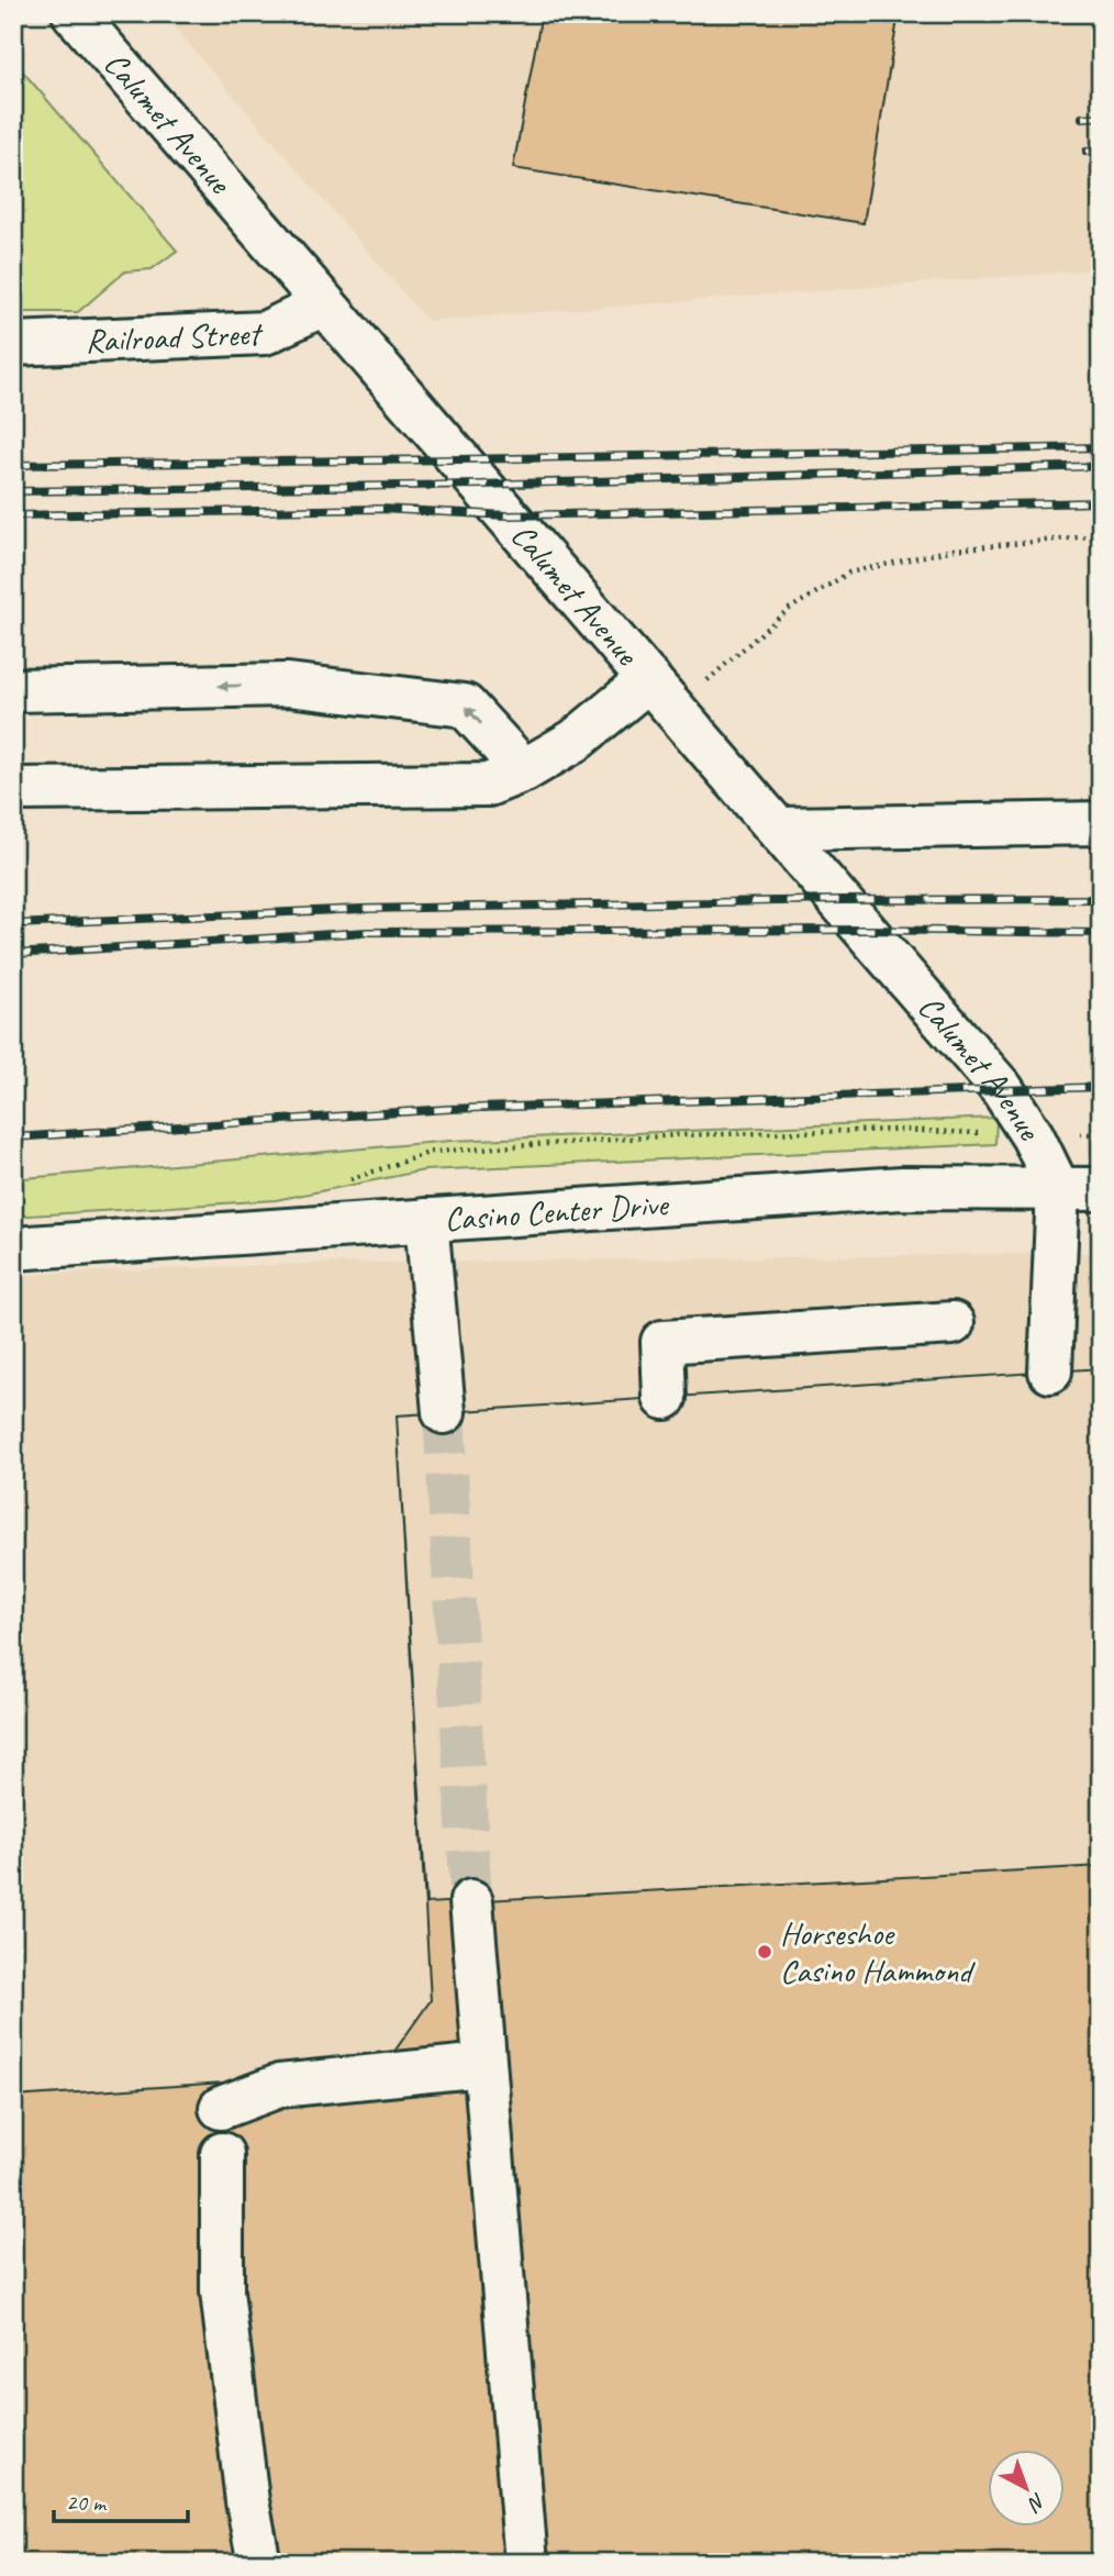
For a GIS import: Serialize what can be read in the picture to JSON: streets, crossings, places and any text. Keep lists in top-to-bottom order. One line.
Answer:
{"streets":{"street":["Calumet Avenue","Railroad Street","Casino Center Drive"]},"crossings":[["Calumet Avenue","Railroad Street"],["Calumet Avenue","Casino Center Drive"]],"places":["Horseshoe Casino Hammond"],"scale_bar":"20 m","north":"bottom right"}
